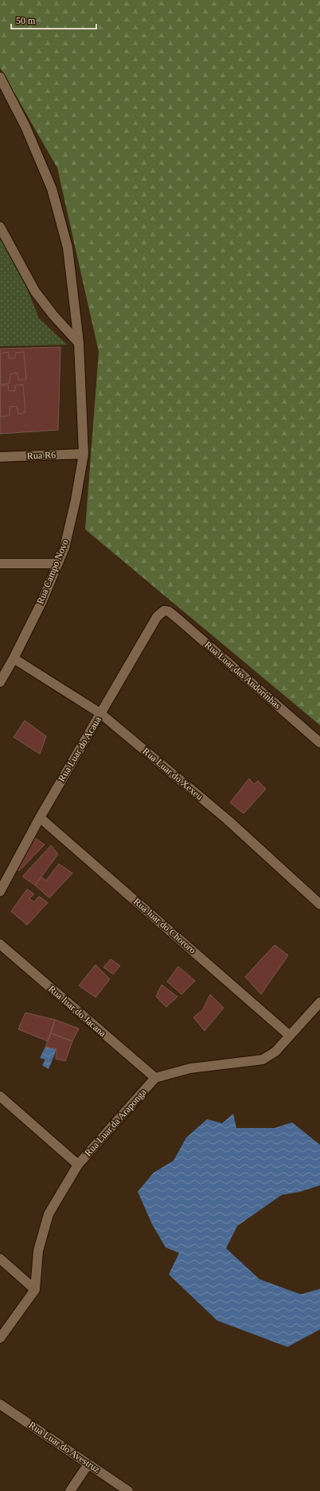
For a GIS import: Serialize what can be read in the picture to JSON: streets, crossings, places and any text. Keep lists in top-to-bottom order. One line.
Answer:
{"streets":{"street":["Rua R6","Rua Campo Novo","Rua Luar das Andorinhas","Rua Luar do Acaua","Rua Luar do Xexeu","Rua luar do Chororo","Rua luar do Jacana","Rua Luar da Araponga","Rua Luar do Avestruz"]},"crossings":[["Rua R6","Rua Campo Novo"],["Rua Campo Novo","Rua Luar do Xexeu"],["Rua Luar das Andorinhas","Rua Luar do Acaua"],["Rua Luar do Acaua","Rua Luar do Xexeu"],["Rua Luar do Acaua","Rua luar do Chororo"],["Rua luar do Jacana","Rua Luar da Araponga"]],"scale_bar":"50 m"}
